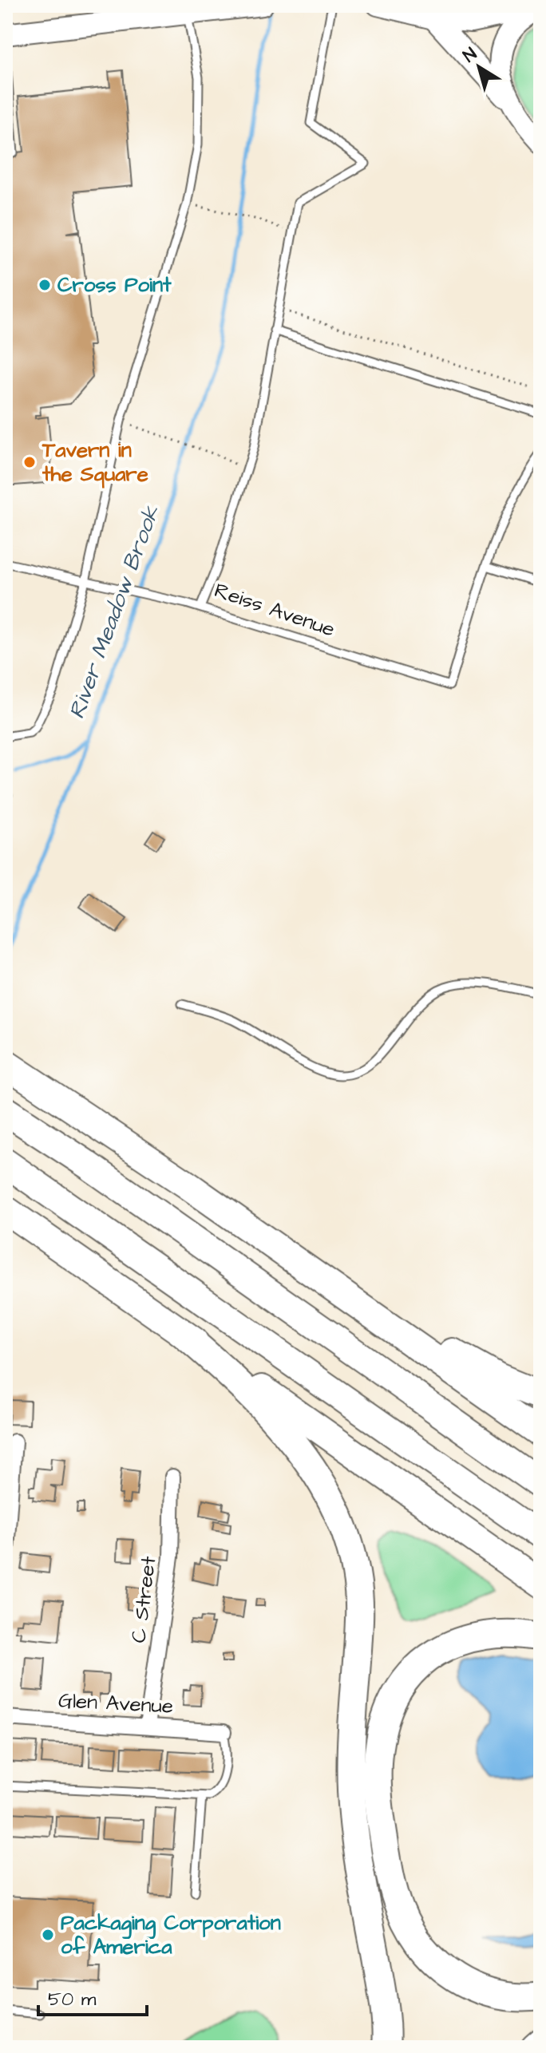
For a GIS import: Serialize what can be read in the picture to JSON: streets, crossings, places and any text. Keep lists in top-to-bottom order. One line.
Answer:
{"streets":{"street":["C Street","Glen Avenue"],"lane":["Reiss Avenue"]},"crossings":[["C Street","Glen Avenue"]],"water":["River Meadow Brook"],"places":["Cross Point","Tavern in the Square","Packaging Corporation of America"],"scale_bar":"50 m","north":"top left"}
